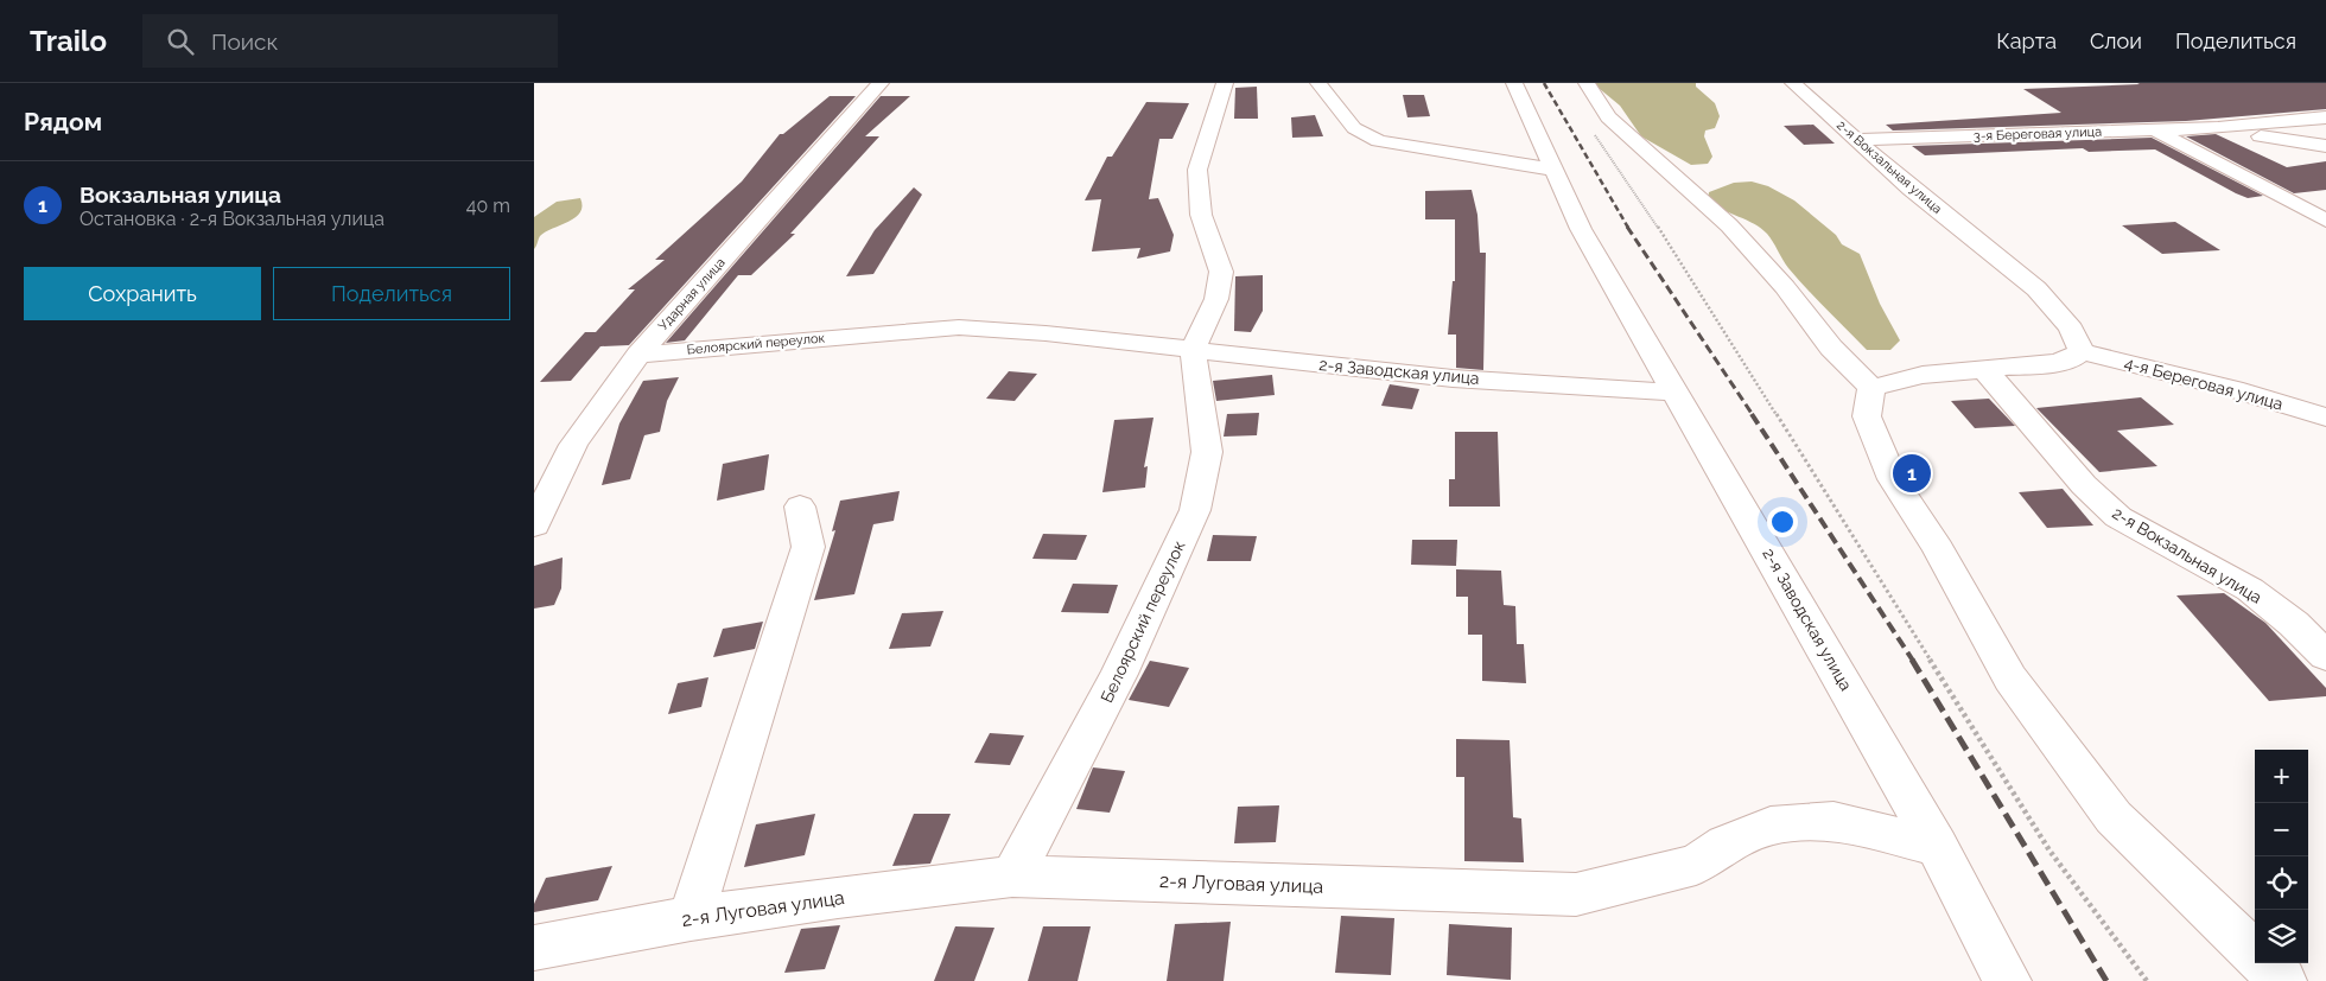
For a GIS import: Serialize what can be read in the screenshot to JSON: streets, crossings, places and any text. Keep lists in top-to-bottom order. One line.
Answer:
{"streets":{"street":["3-я Береговая улица","2-я Вокзальная улица","Ударная улица","Белоярский переулок","2-я Заводская улица","4-я Береговая улица","2-я Луговая улица"]},"crossings":[["3-я Береговая улица","2-я Вокзальная улица"],["2-я Вокзальная улица","4-я Береговая улица"],["Ударная улица","Белоярский переулок"],["Белоярский переулок","2-я Заводская улица"],["Белоярский переулок","2-я Луговая улица"],["2-я Заводская улица","2-я Луговая улица"]],"page":{"header":"Trailo","search":"Поиск","nav":["Карта","Слои","Поделиться"],"heading":"Рядом","list":[{"mark":"1","name":"Вокзальная улица","note":"Остановка · 2-я Вокзальная улица","value":"40 m"}],"buttons":["Сохранить","Поделиться"],"pins":"1","map_buttons":["+","−"]}}
